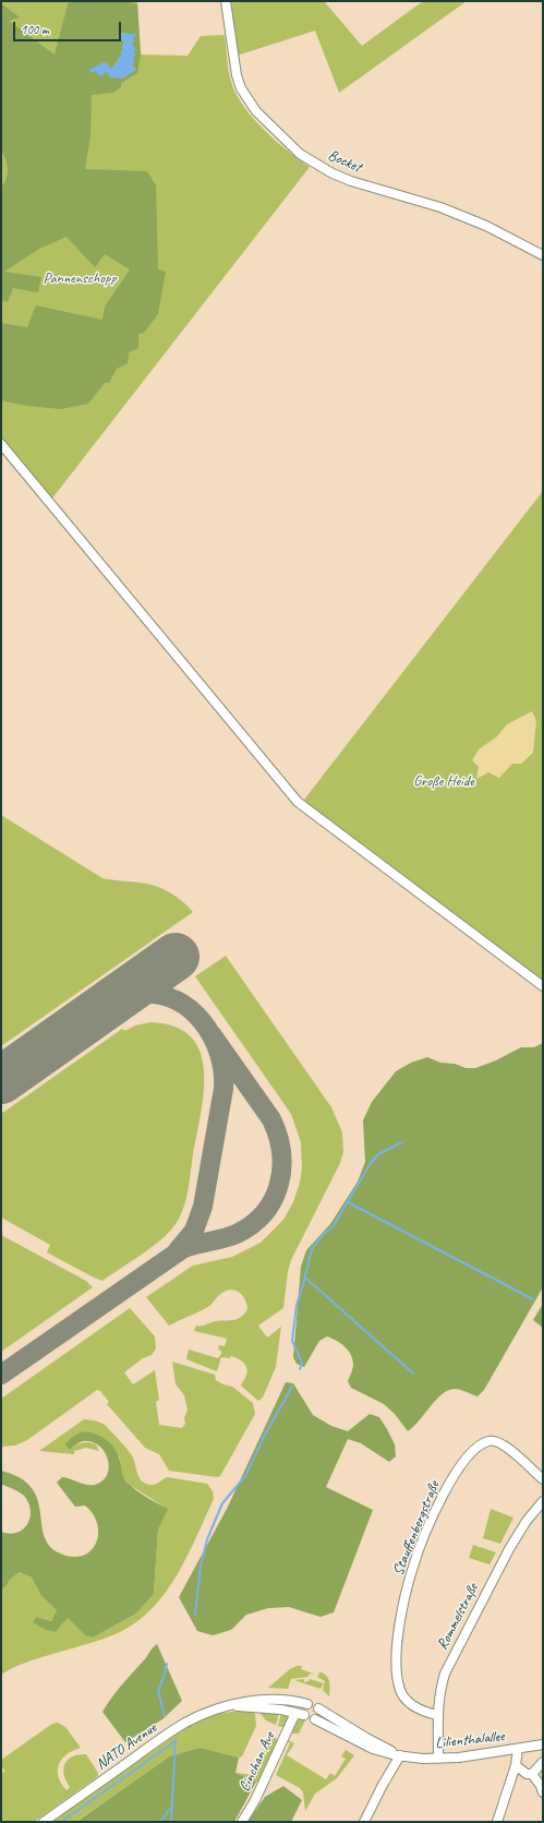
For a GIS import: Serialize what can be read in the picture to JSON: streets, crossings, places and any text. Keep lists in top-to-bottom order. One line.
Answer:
{"streets":{"street":["Bocket","Stauffenbergstraße","Rommelstraße","Lilienthalallee","NATO Avenue","Cinchan Ave"]},"crossings":[["Stauffenbergstraße","Rommelstraße"],["Rommelstraße","Lilienthalallee"],["NATO Avenue","Cinchan Ave"]],"parks":["Pannenschopp","Große Heide"],"scale_bar":"100 m"}
